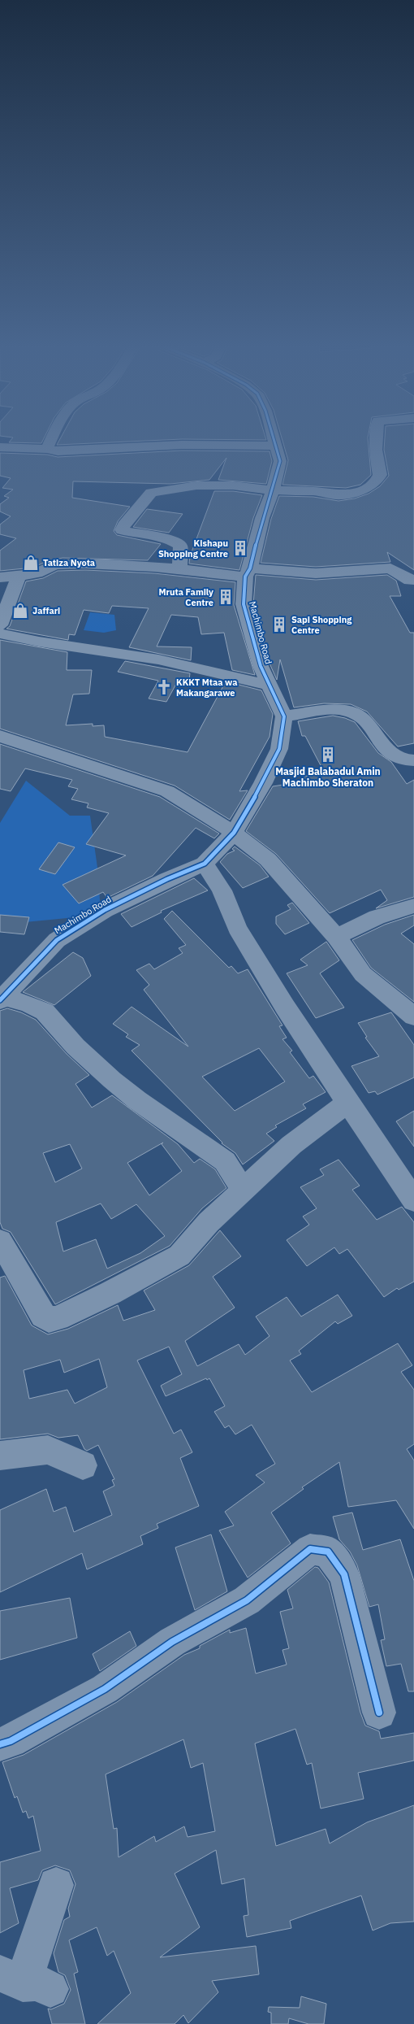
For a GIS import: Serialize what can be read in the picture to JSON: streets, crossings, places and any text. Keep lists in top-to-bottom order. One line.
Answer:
{"streets":{"street":["Machimbo Road"]},"places":{"building":["Kishapu Shopping Centre","Mruta Family Centre","Sapi Shopping Centre","Masjid Balabadul Amin Machimbo Sheraton"],"shop":["Tatiza Nyota","Jaffari"],"church":["KKKT Mtaa wa Makangarawe"]}}
